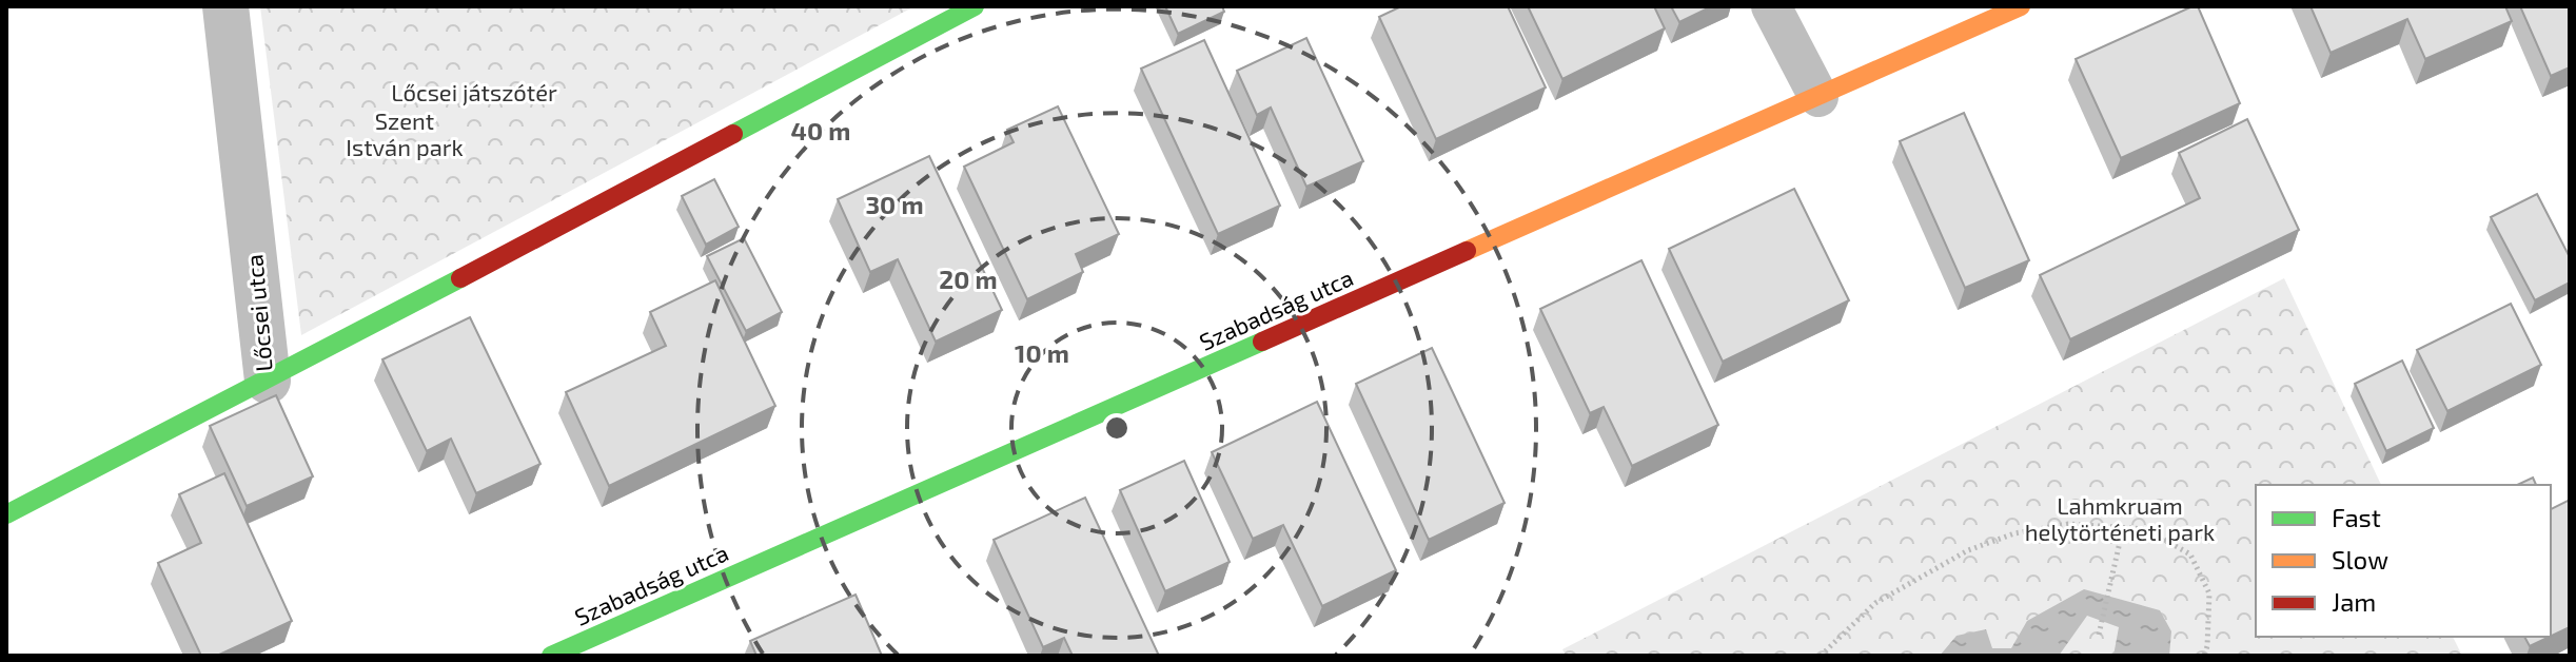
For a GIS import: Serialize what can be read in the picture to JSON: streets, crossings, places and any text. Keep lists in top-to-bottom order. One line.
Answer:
{"streets":{"street":["Szabadság utca","Lőcsei utca"]},"parks":["Lőcsei játszótér","Szent István park","Lahmkruam helytörténeti park"],"legend":["Fast","Slow","Jam"],"rings":["40 m","30 m","20 m","10 m"]}
